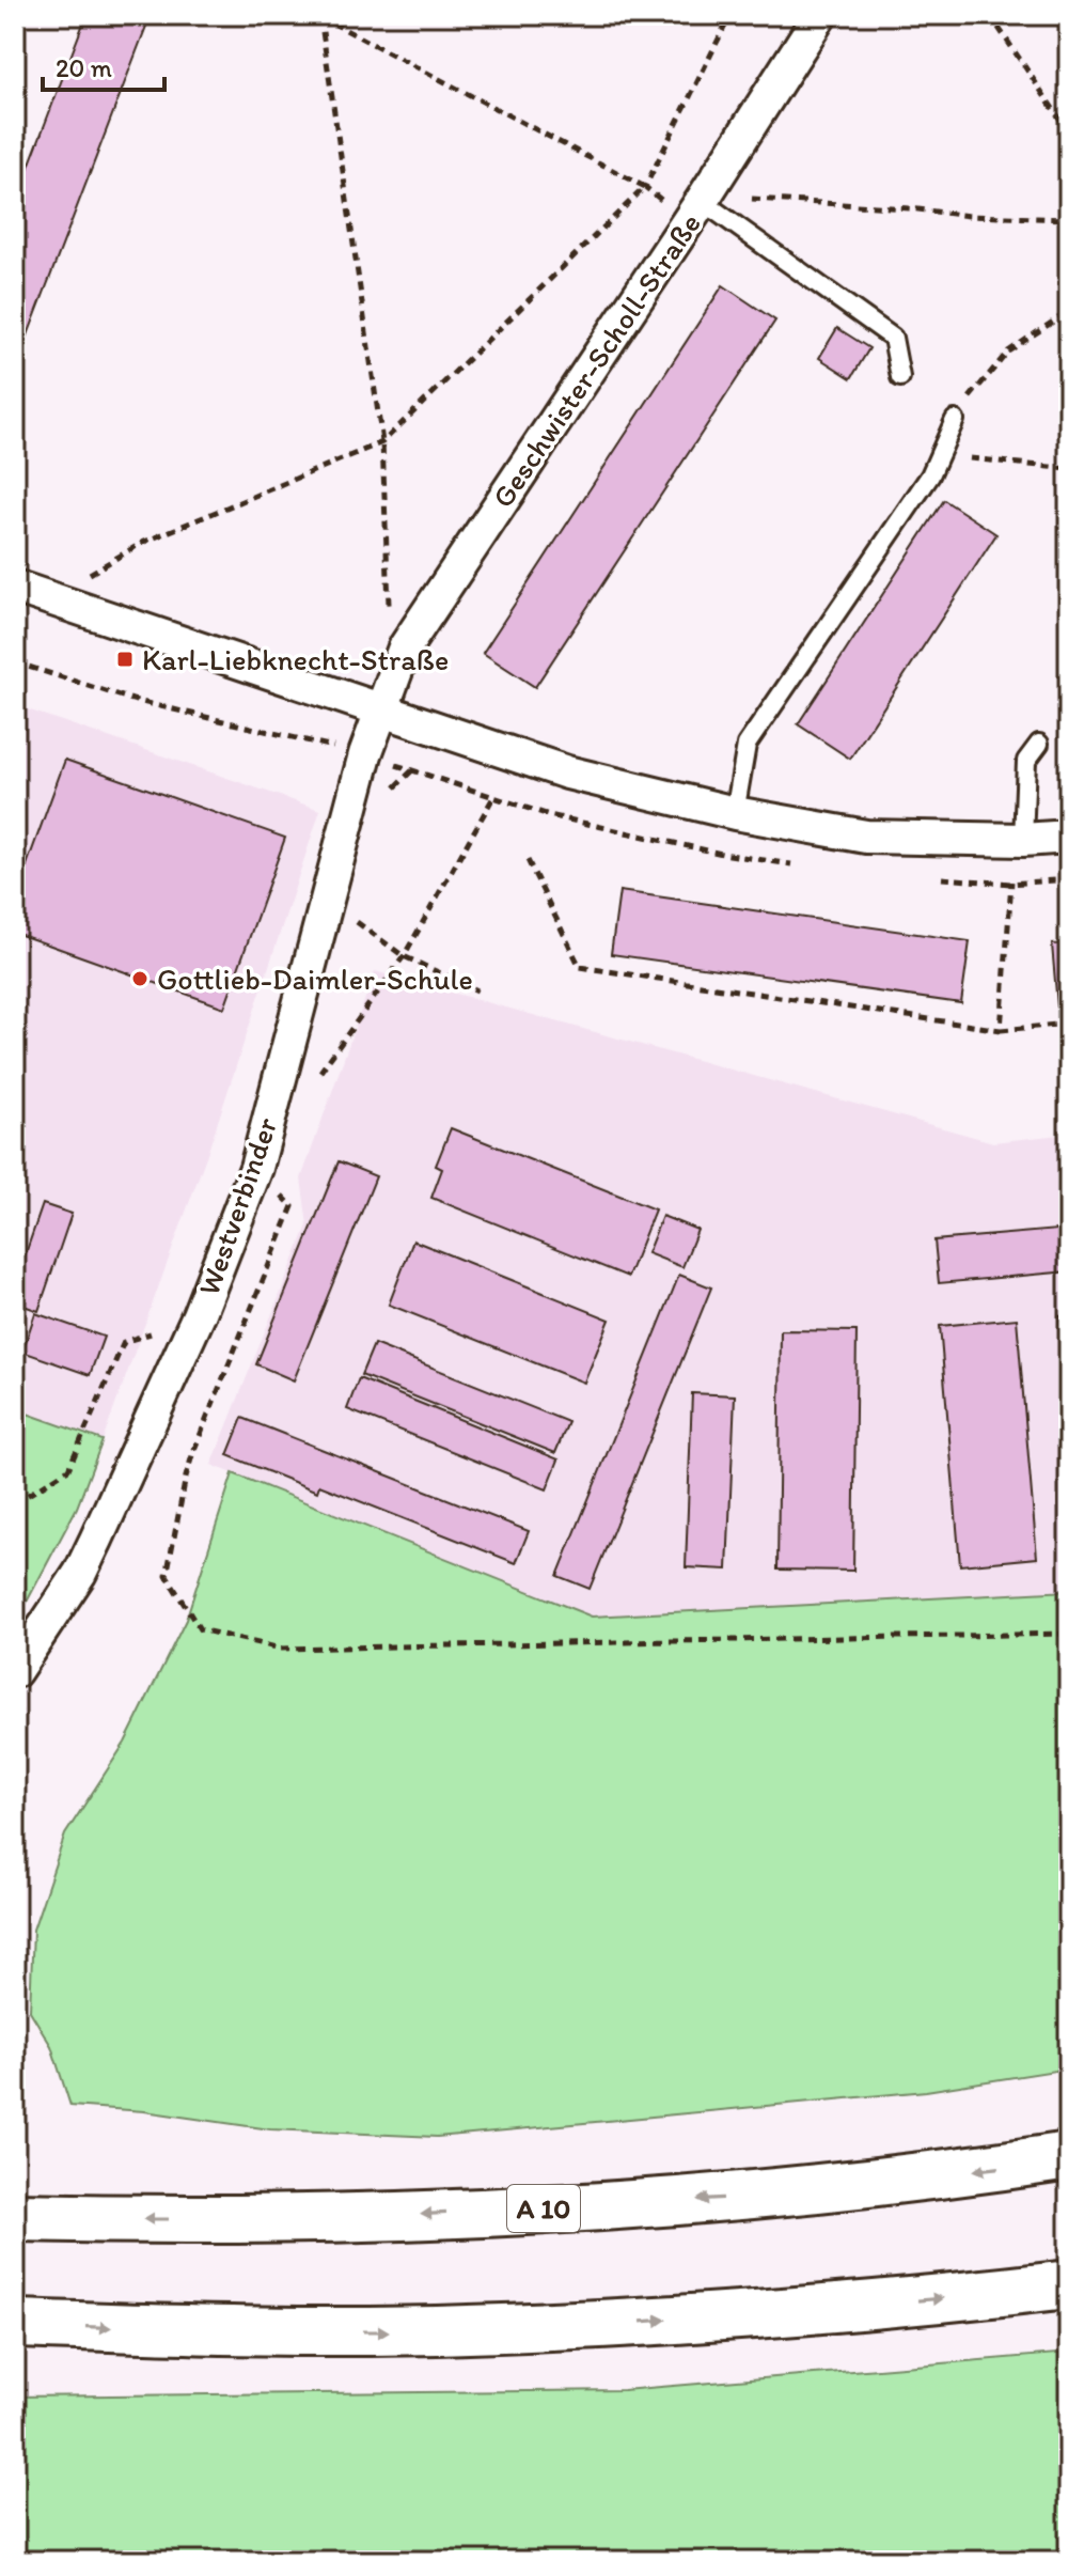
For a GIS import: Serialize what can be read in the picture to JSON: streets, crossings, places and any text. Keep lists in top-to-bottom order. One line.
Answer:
{"streets":{"highway":["A 10"],"street":["Geschwister-Scholl-Straße","Westverbinder"]},"crossings":[["Geschwister-Scholl-Straße","Westverbinder"]],"places":{"transit":["Karl-Liebknecht-Straße"],"other":["Gottlieb-Daimler-Schule"]},"scale_bar":"20 m"}
